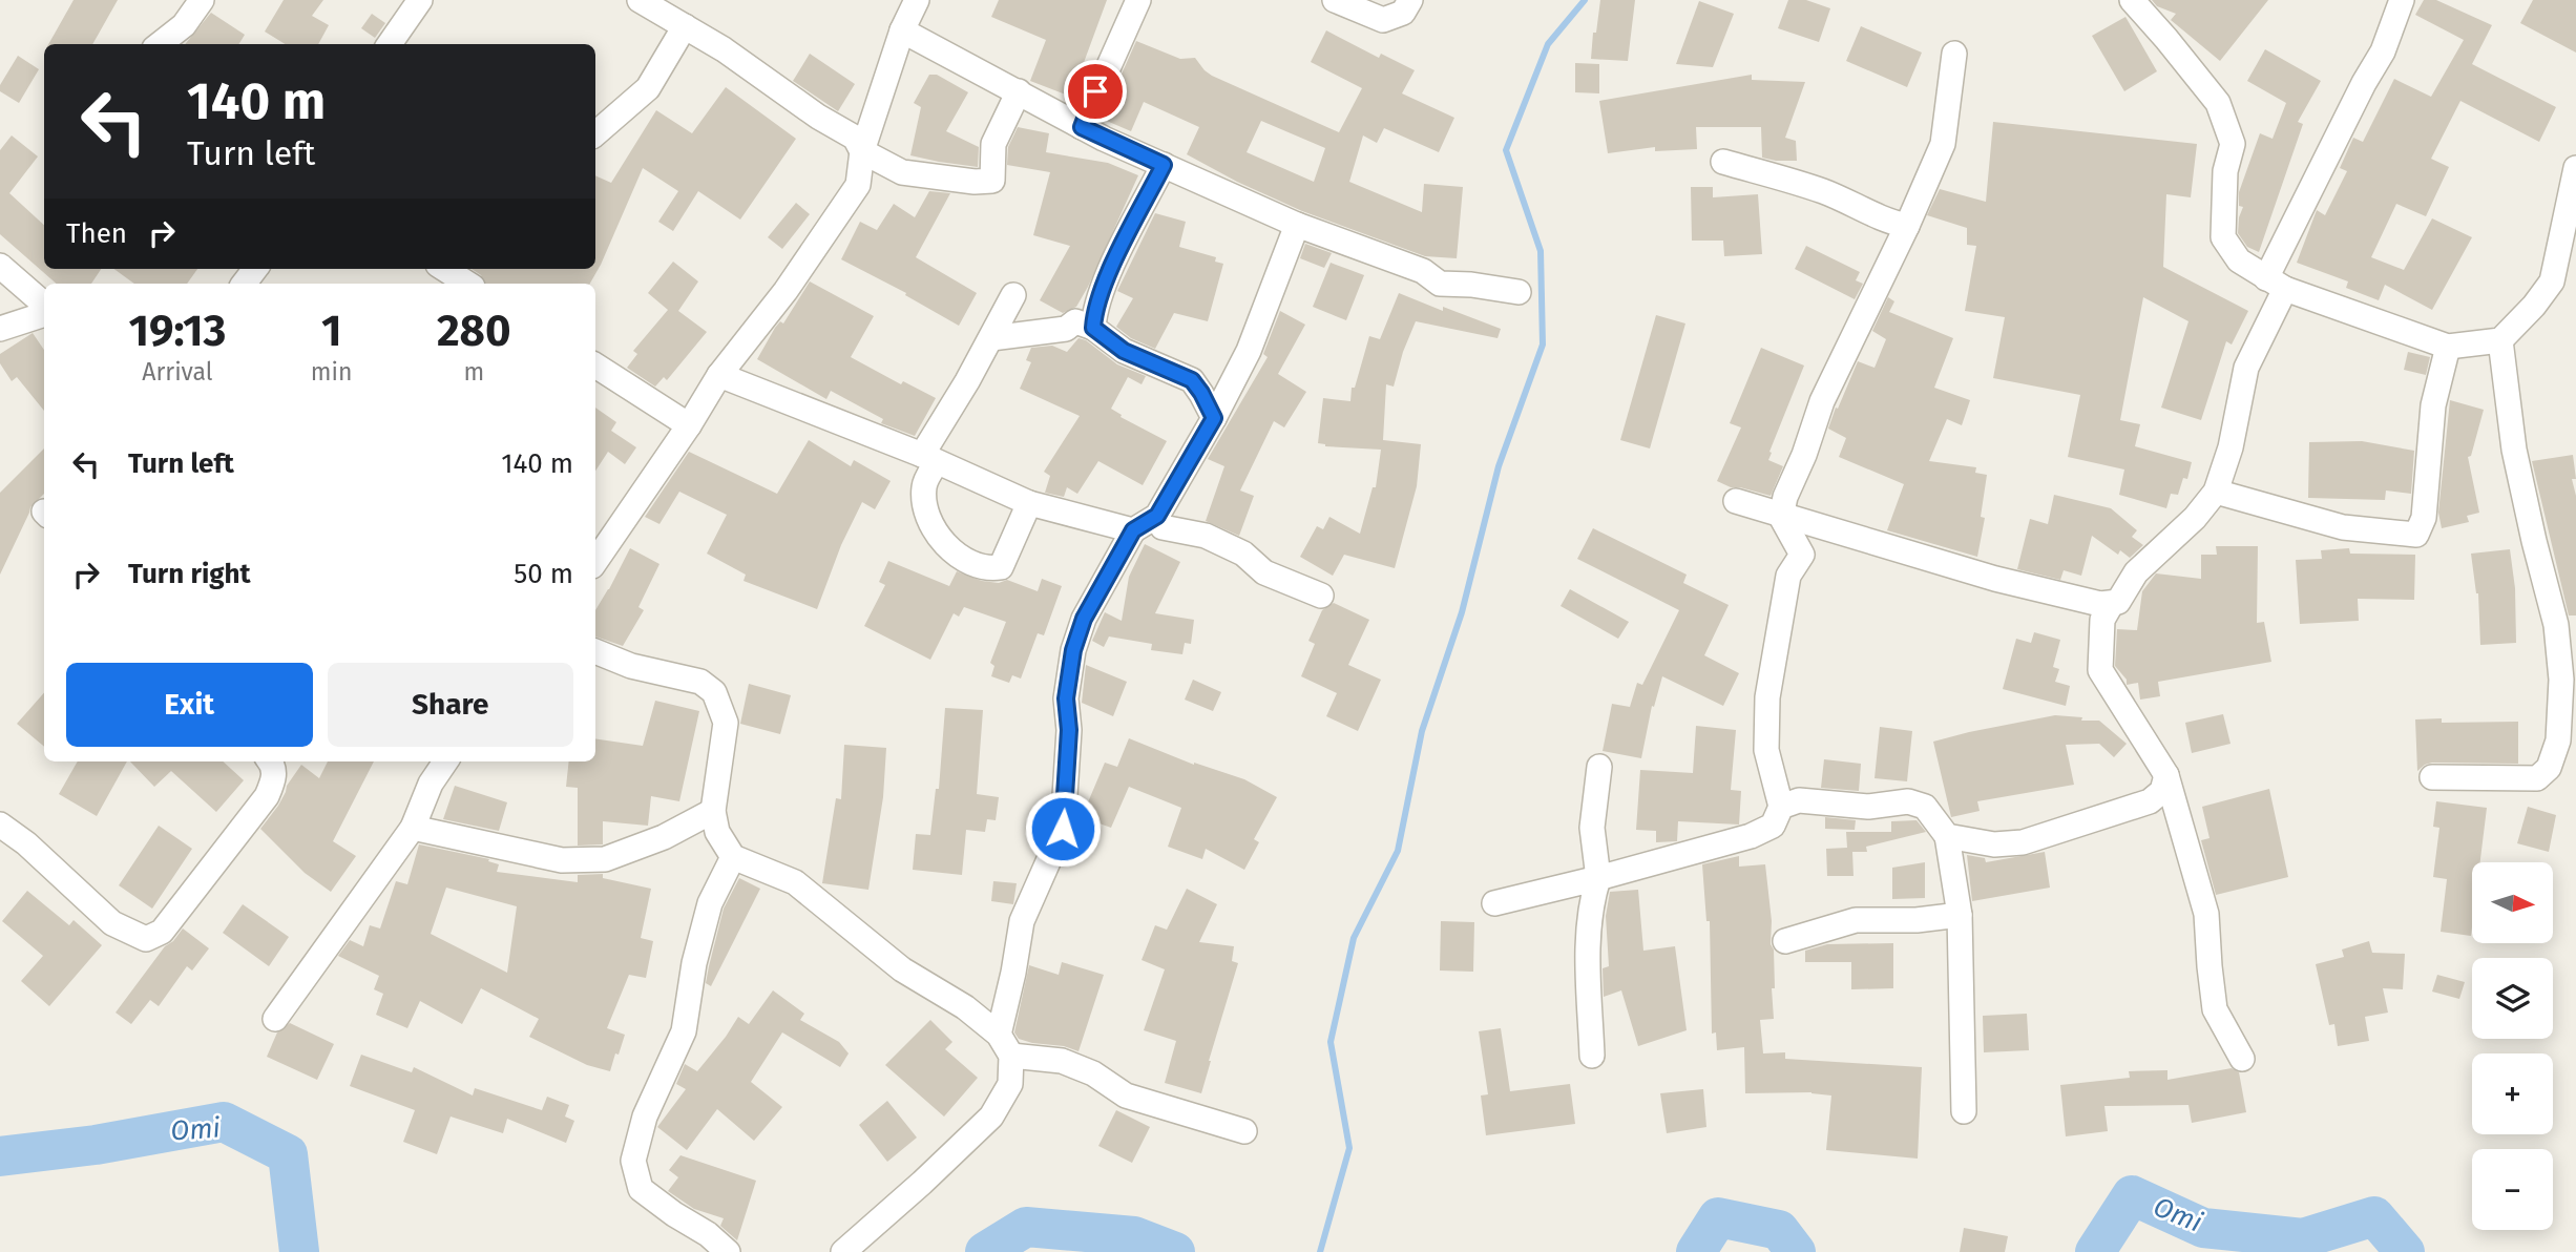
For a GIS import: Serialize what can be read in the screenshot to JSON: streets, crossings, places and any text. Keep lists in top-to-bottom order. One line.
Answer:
{"water":["Omi"],"north":"right","page":{"turn":["140 m","Turn left"],"then":"Then","eta":["19:13","Arrival","1","min","280","m"],"list":[{"name":"Turn left","value":"140 m"},{"name":"Turn right","value":"50 m"}],"buttons":["Exit","Share"],"map_buttons":["+","−"]}}
